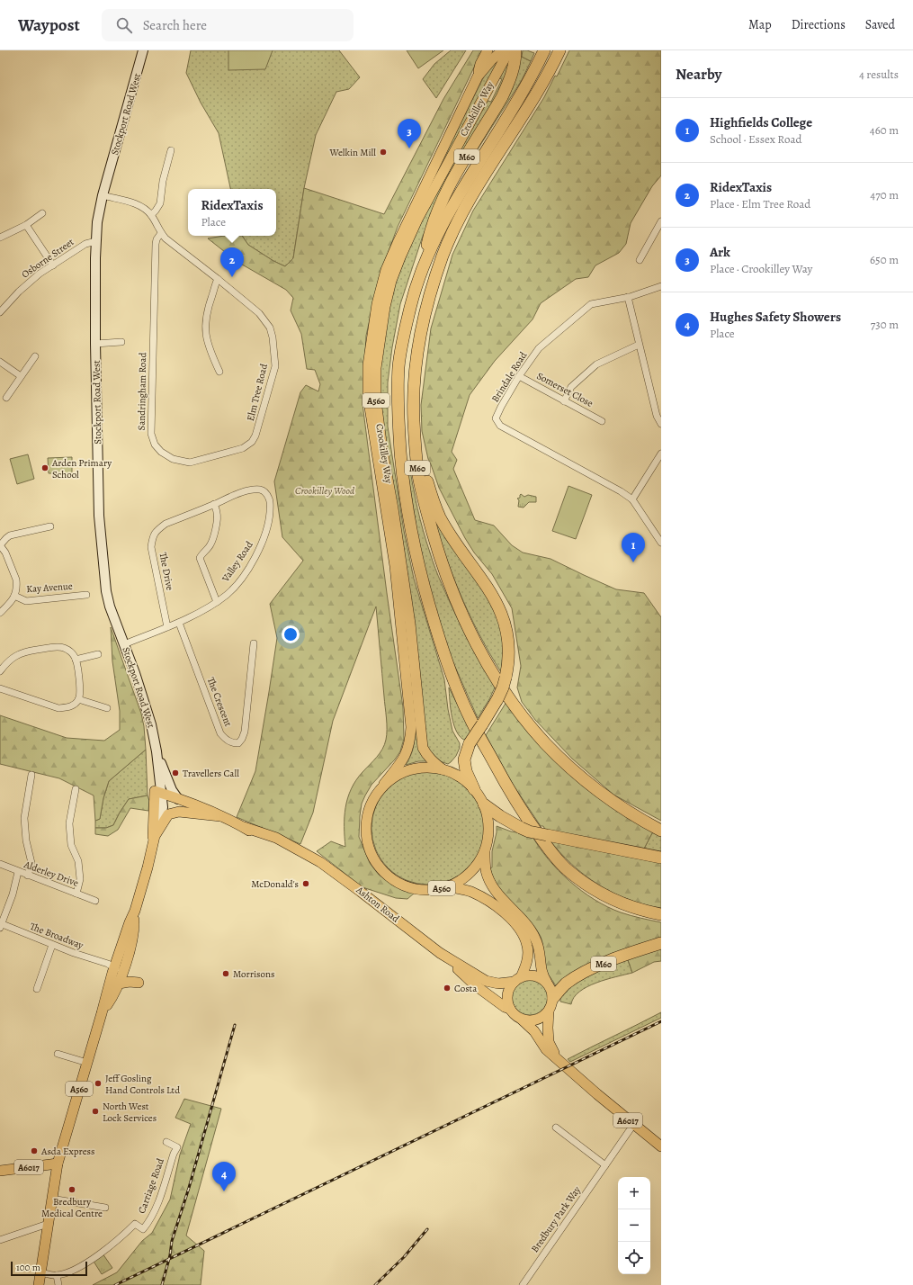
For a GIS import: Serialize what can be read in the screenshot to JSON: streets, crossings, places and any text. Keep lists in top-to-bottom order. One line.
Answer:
{"streets":{"highway":["M60"],"main road":["Crookilley Way","Stockport Road West","A560","Ashton Road","A6017"],"street":["Osborne Street","Brindale Road","Somerset Close","Sandringham Road","Elm Tree Road","Valley Road","The Drive","Kay Avenue","The Crescent","Alderley Drive","The Broadway","Carriage Road","Bredbury Park Way"]},"crossings":[["Crookilley Way","M60"],["Crookilley Way","A560"],["Stockport Road West","Osborne Street"],["Stockport Road West","Elm Tree Road"],["Stockport Road West","A560"],["Stockport Road West","Ashton Road"],["Stockport Road West","The Broadway"],["Stockport Road West","A6017"],["M60","A560"],["M60","Ashton Road"],["M60","A6017"],["Brindale Road","Somerset Close"],["Sandringham Road","Elm Tree Road"],["A560","Ashton Road"],["A560","A6017"],["A560","Carriage Road"],["Valley Road","The Drive"],["Valley Road","The Crescent"],["Ashton Road","A6017"],["A6017","Bredbury Park Way"]],"parks":["Crookilley Wood"],"places":["Welkin Mill","Arden Primary School","Travellers Call","McDonald's","Morrisons","Costa","Jeff Gosling Hand Controls Ltd","North West Lock Services","Asda Express","Bredbury Medical Centre"],"scale_bar":"100 m","page":{"header":"Waypost","search":"Search here","nav":["Map","Directions","Saved"],"heading":["Nearby","4 results"],"list":[{"mark":"1","name":"Highfields College","note":"School · Essex Road","value":"460 m"},{"mark":"2","name":"RidexTaxis","note":"Place · Elm Tree Road","value":"470 m"},{"mark":"3","name":"Ark","note":"Place · Crookilley Way","value":"650 m"},{"mark":"4","name":"Hughes Safety Showers","note":"Place","value":"730 m"}],"pins":["3","2","1","4"],"popup":["RidexTaxis","Place"],"map_buttons":["+","−"],"scale":"100 m"}}
